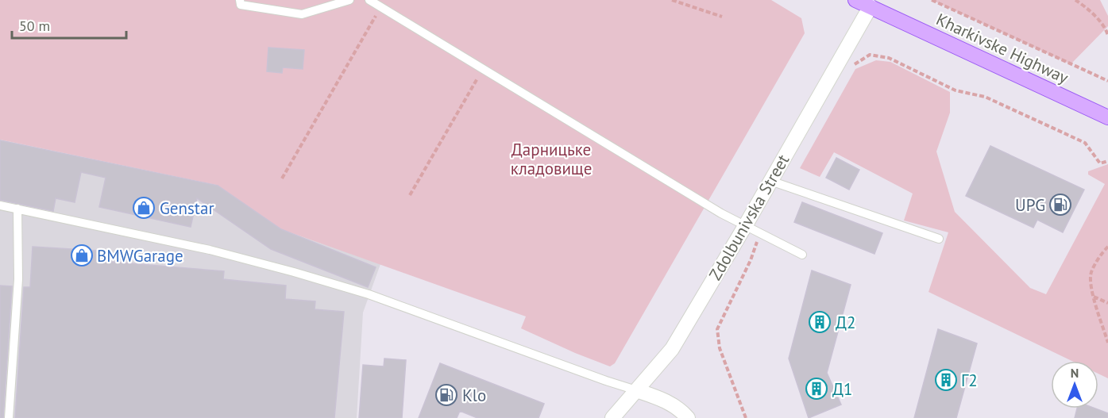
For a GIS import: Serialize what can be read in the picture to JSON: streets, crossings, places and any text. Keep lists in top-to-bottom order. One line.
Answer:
{"streets":{"main road":["Kharkivske Highway"],"street":["Zdolbunivska Street"]},"crossings":[["Kharkivske Highway","Zdolbunivska Street"]],"parks":["Дарницьке кладовище"],"places":{"fuel station":["UPG","Klo"],"shop":["Genstar","BMWGarage"],"building":["Д2","Г2","Д1"]},"scale_bar":"50 m","north":"top"}
